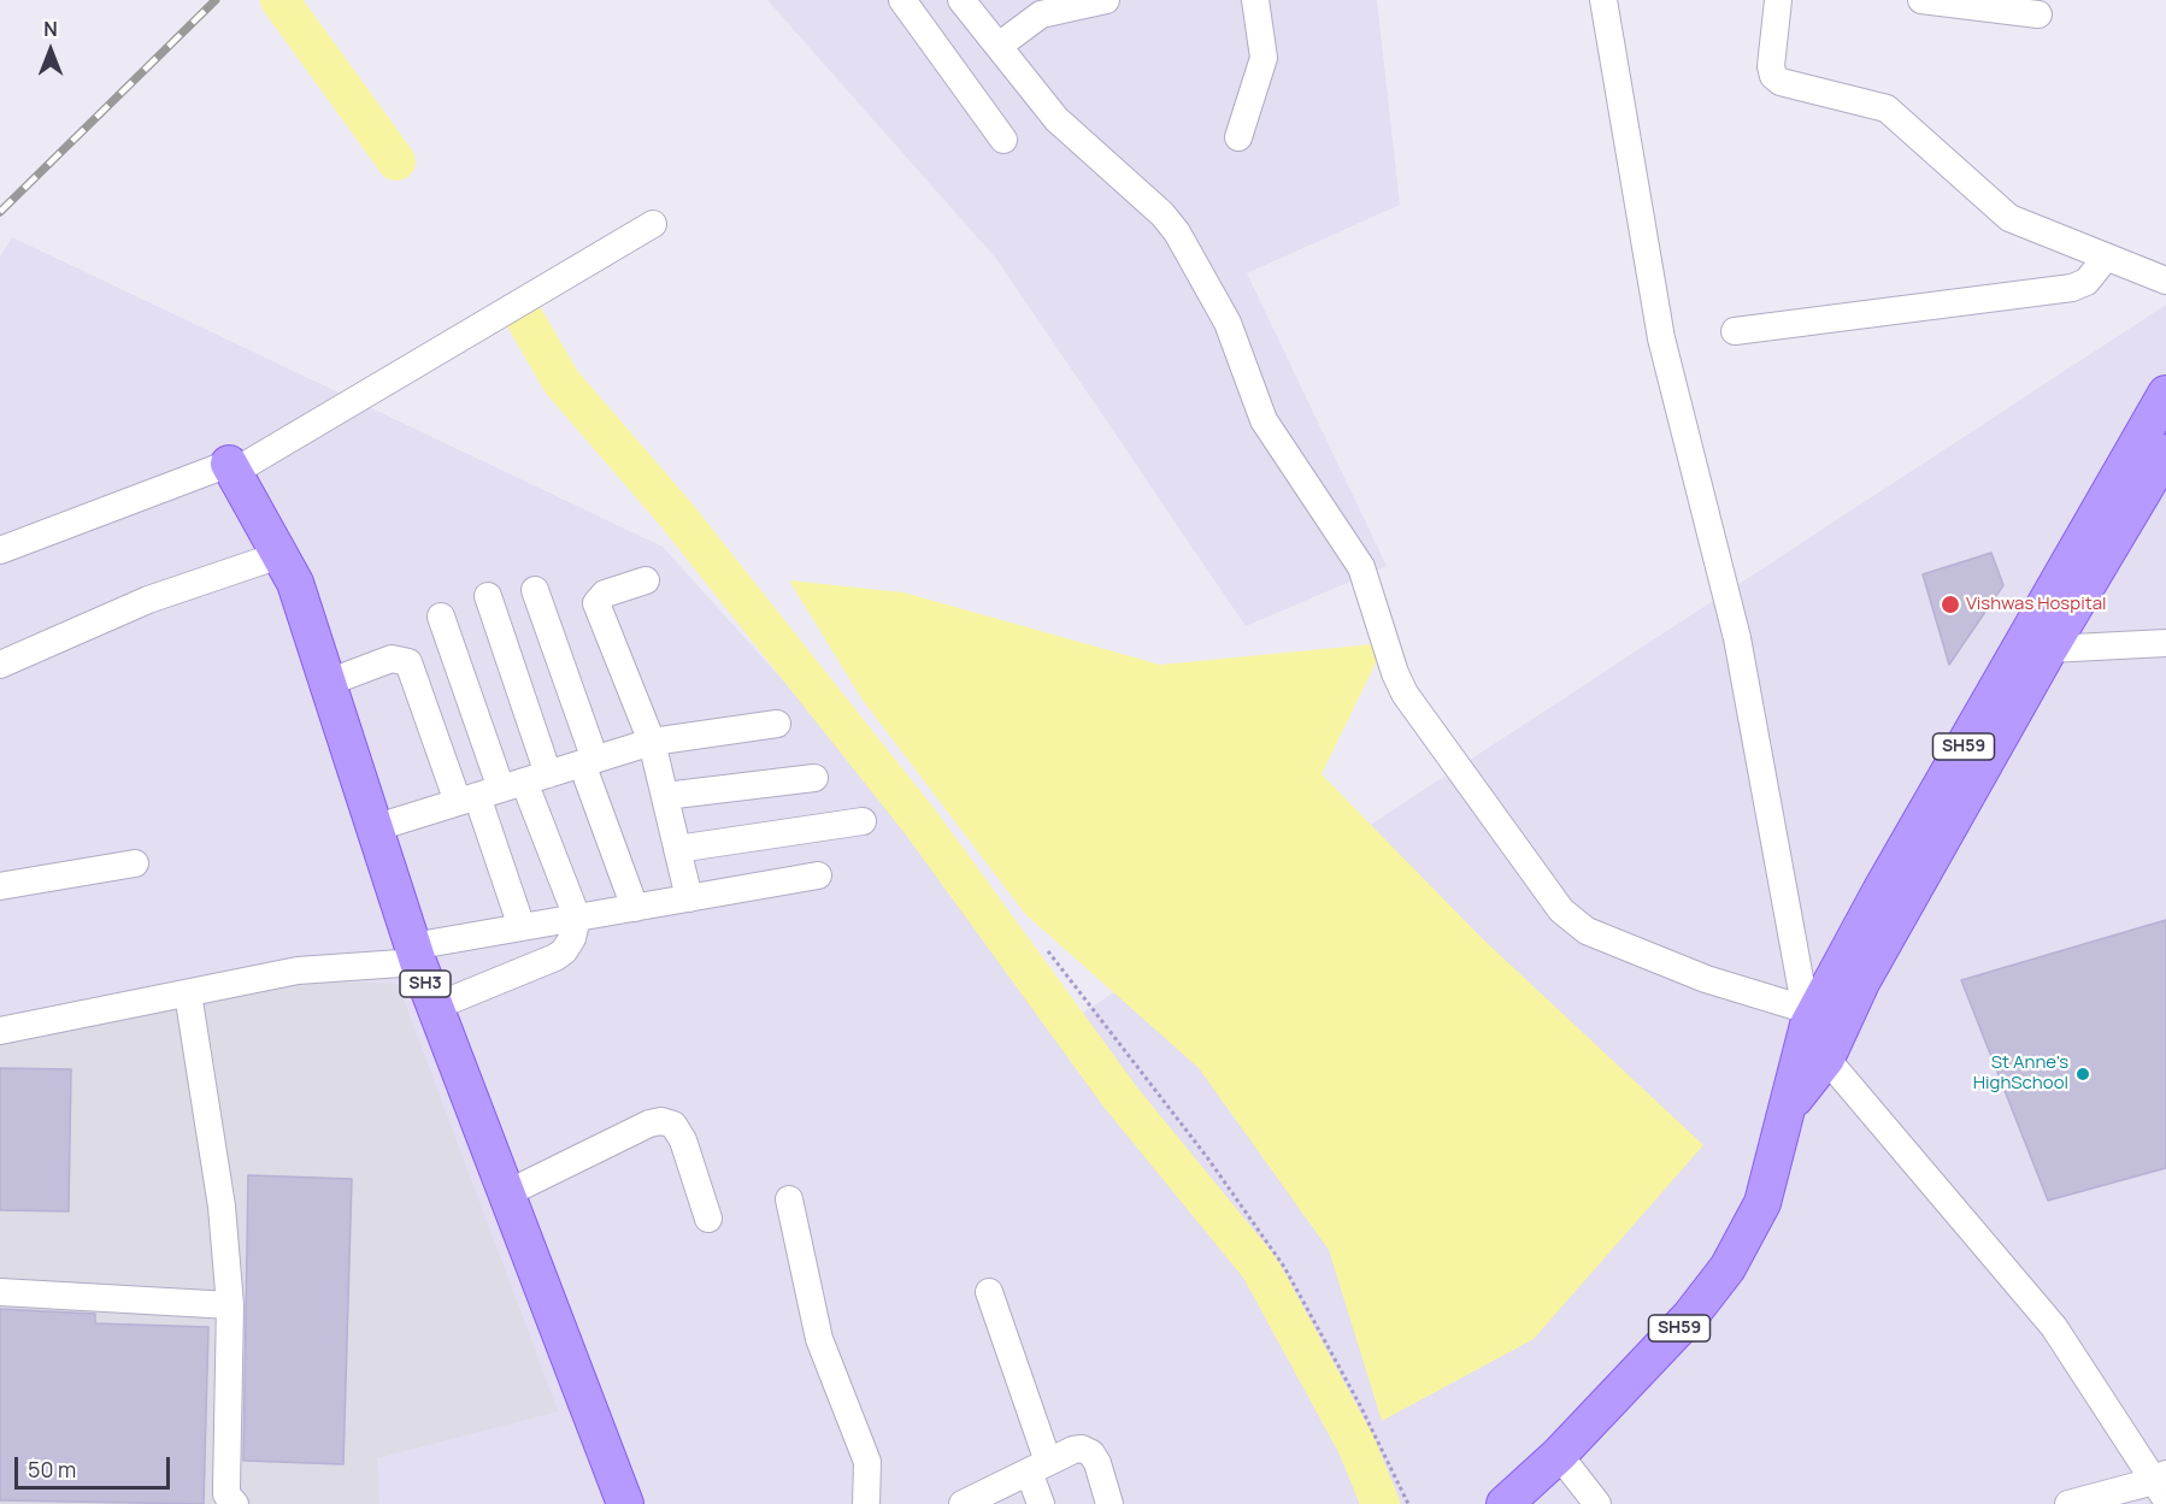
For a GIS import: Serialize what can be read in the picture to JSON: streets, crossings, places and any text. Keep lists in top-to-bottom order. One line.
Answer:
{"streets":{"main road":["SH59","SH3"]},"places":["Vishwas Hospital","St Anne's HighSchool"],"scale_bar":"50 m","north":"top"}
